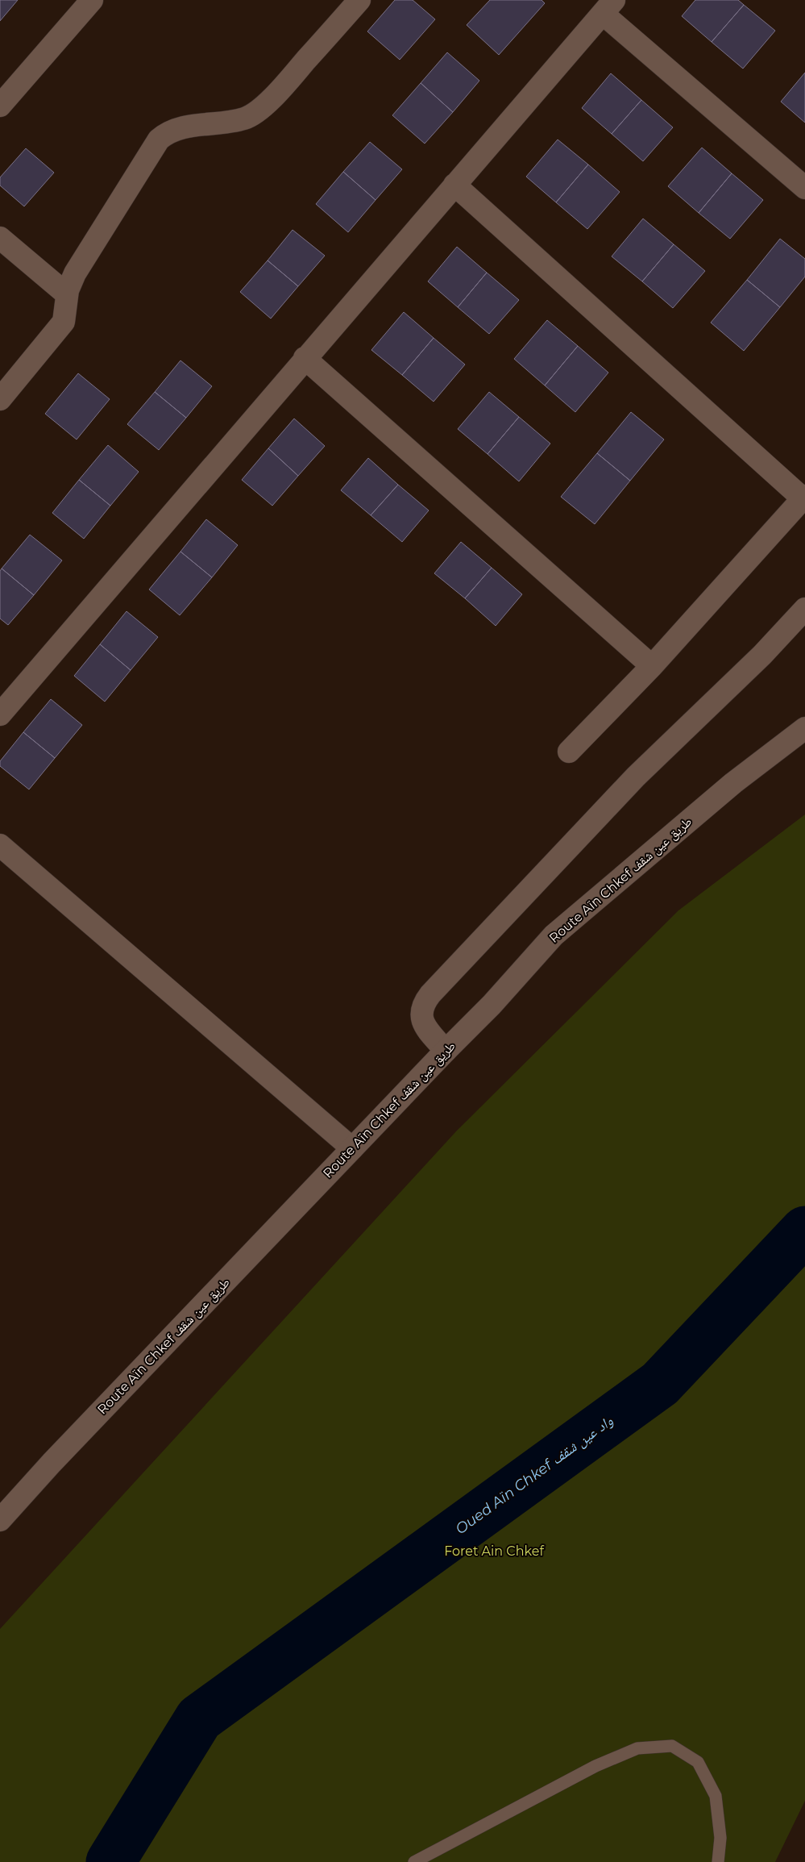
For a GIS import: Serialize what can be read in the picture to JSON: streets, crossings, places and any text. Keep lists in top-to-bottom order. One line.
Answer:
{"streets":{"street":["Route Aïn Chkef طريق عين شقف"]},"water":["Oued Aïn Chkef واد عين شقف"],"parks":["Foret Ain Chkef"]}
